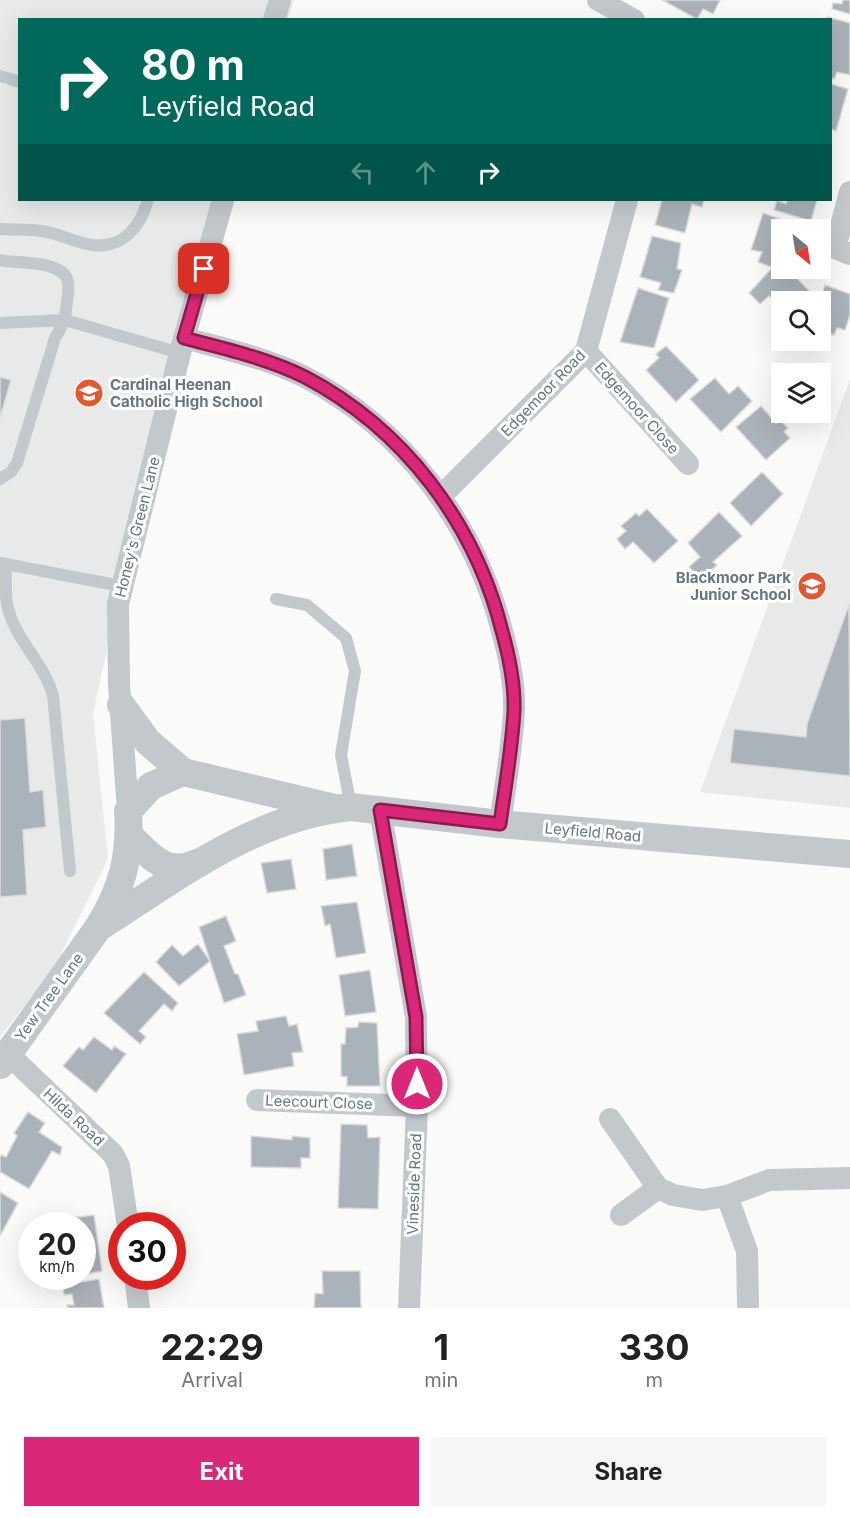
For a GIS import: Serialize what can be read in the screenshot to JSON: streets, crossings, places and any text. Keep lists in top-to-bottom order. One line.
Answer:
{"streets":{"street":["Edgemoor Road","Edgemoor Close","Honey's Green Lane","Leyfield Road","Yew Tree Lane","Leecourt Close","Hilda Road","Vineside Road"]},"crossings":[["Edgemoor Road","Edgemoor Close"],["Honey's Green Lane","Leyfield Road"],["Honey's Green Lane","Yew Tree Lane"],["Leyfield Road","Yew Tree Lane"],["Leyfield Road","Vineside Road"],["Yew Tree Lane","Hilda Road"],["Leecourt Close","Vineside Road"]],"places":{"school or university":["Cardinal Heenan Catholic High School","Blackmoor Park Junior School"]},"north":"bottom right","page":{"turn":["80 m","Leyfield Road"],"speed":"20 km/h","limit":"30","eta":["22:29","Arrival","1","min","330","m"],"buttons":["Exit","Share"]}}
